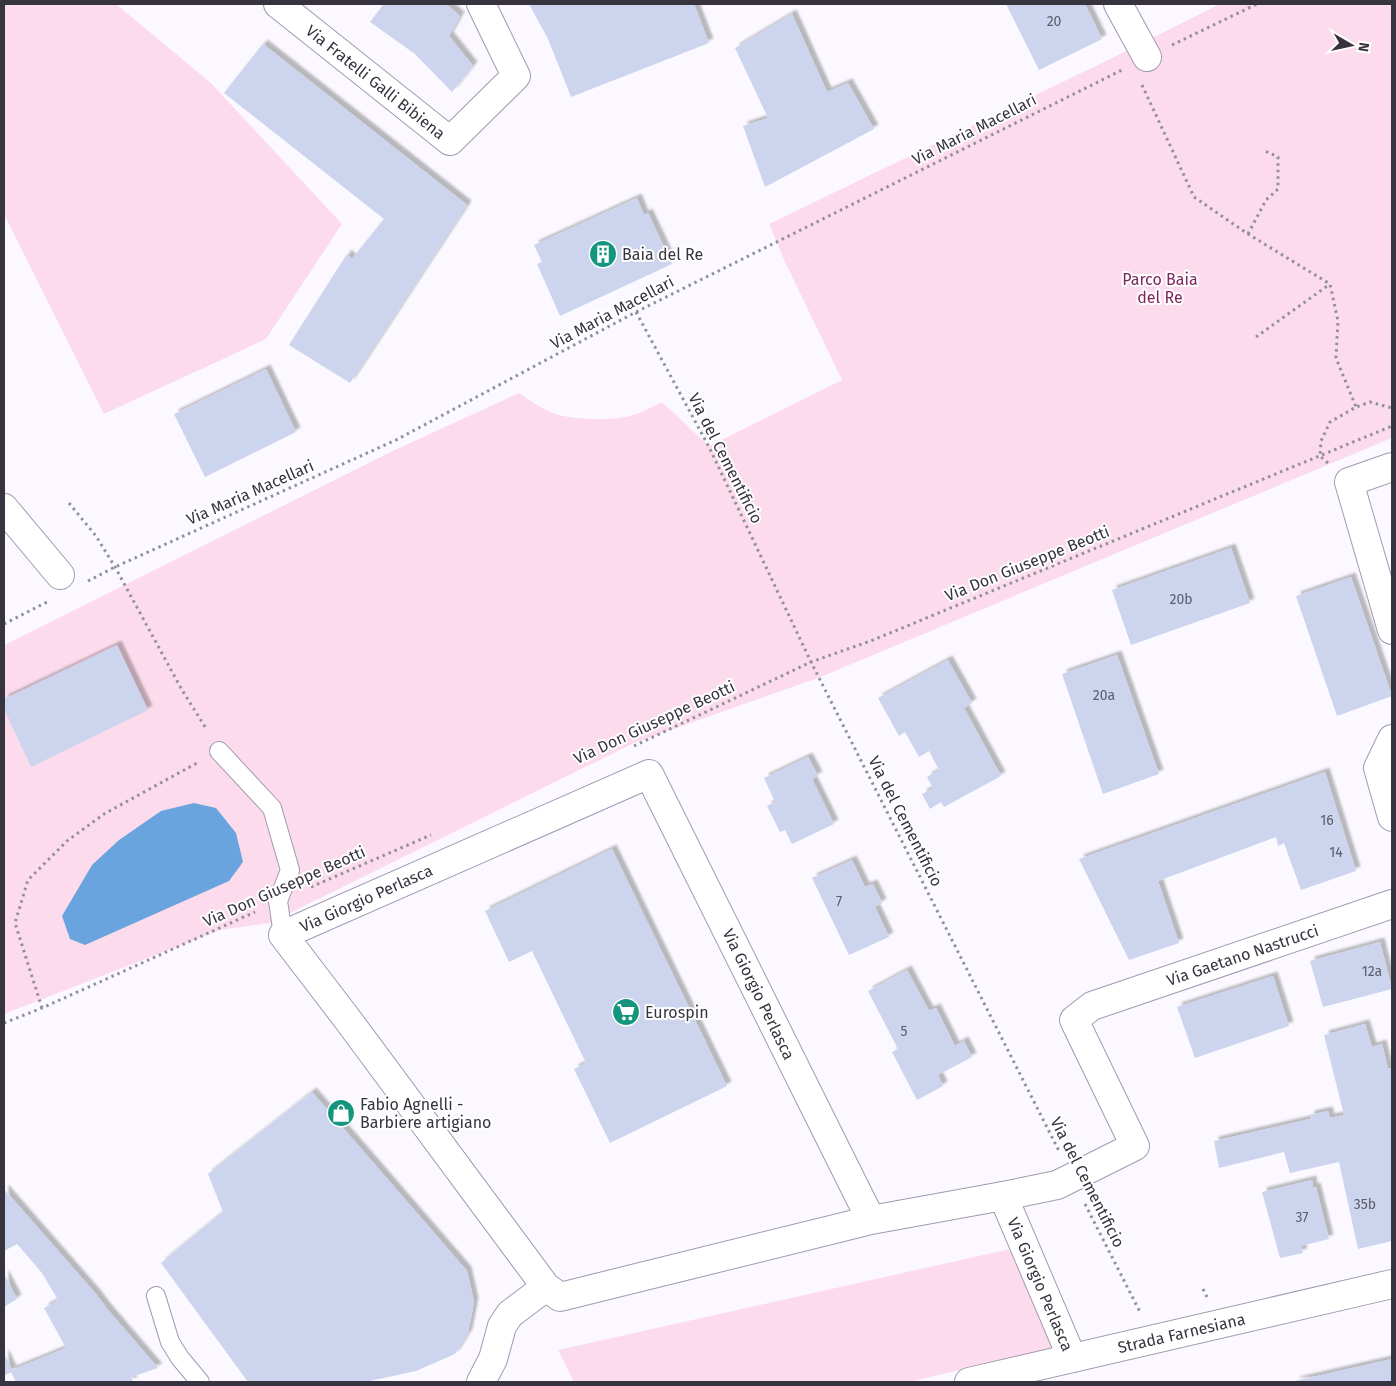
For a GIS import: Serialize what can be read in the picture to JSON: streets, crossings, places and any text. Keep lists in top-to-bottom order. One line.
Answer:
{"streets":{"street":["Via Fratelli Galli Bibiena","Via Giorgio Perlasca","Via Gaetano Nastrucci","Strada Farnesiana"],"path":["Via Maria Macellari","Via del Cementificio","Via Don Giuseppe Beotti"]},"crossings":[["Via Maria Macellari","Via del Cementificio"],["Via del Cementificio","Via Don Giuseppe Beotti"],["Via del Cementificio","Via Gaetano Nastrucci"],["Via del Cementificio","Strada Farnesiana"],["Via Giorgio Perlasca","Strada Farnesiana"]],"parks":["Parco Baia del Re"],"places":{"building":["Baia del Re"],"supermarket":["Eurospin"],"shop":["Fabio Agnelli - Barbiere artigiano"]},"house_numbers":["20","20b","20a","16","14","7","12a","5","35b","37"],"north":"right"}
